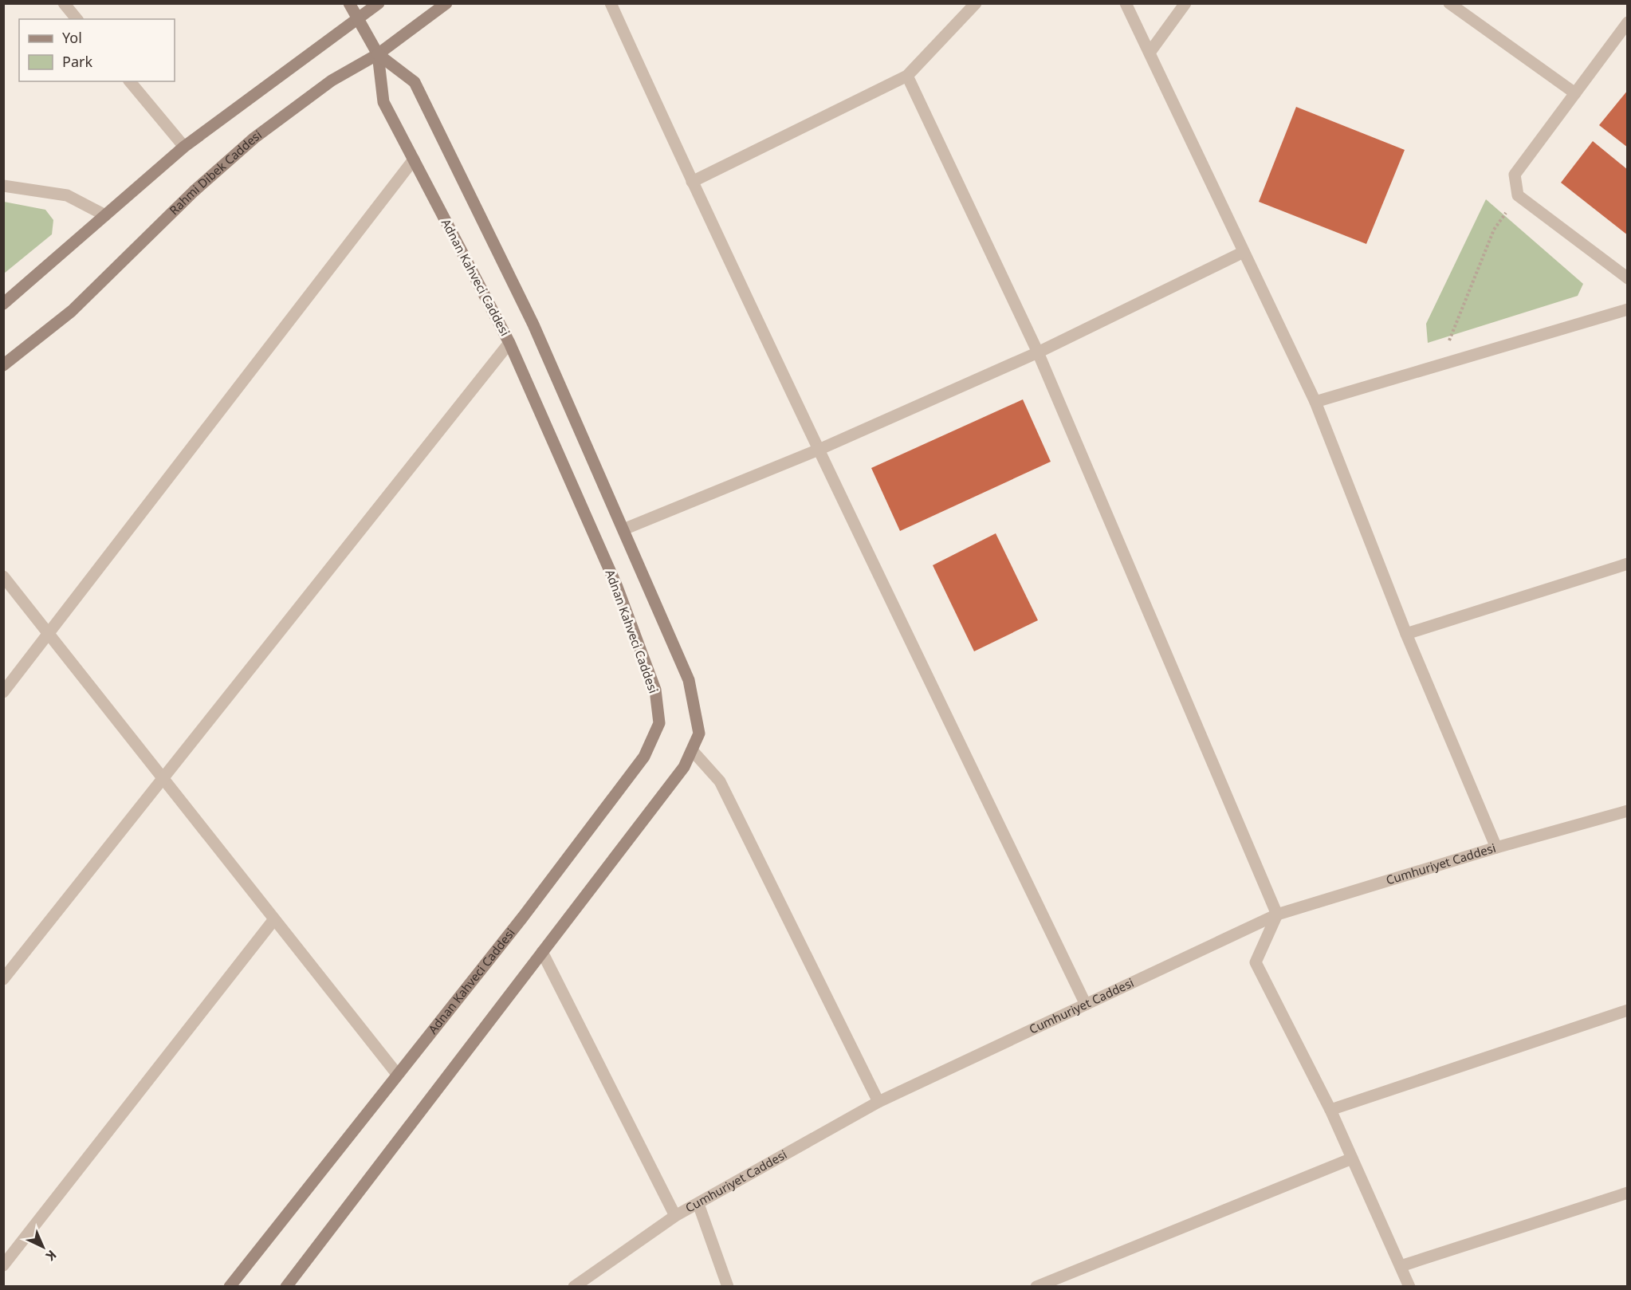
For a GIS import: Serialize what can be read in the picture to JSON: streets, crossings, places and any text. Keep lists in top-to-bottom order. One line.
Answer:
{"streets":{"main road":["Rahmi Dibek Caddesi","Adnan Kahveci Caddesi"],"street":["Cumhuriyet Caddesi"]},"crossings":[["Rahmi Dibek Caddesi","Adnan Kahveci Caddesi"]],"legend":["Yol","Park"],"north":"bottom right"}
